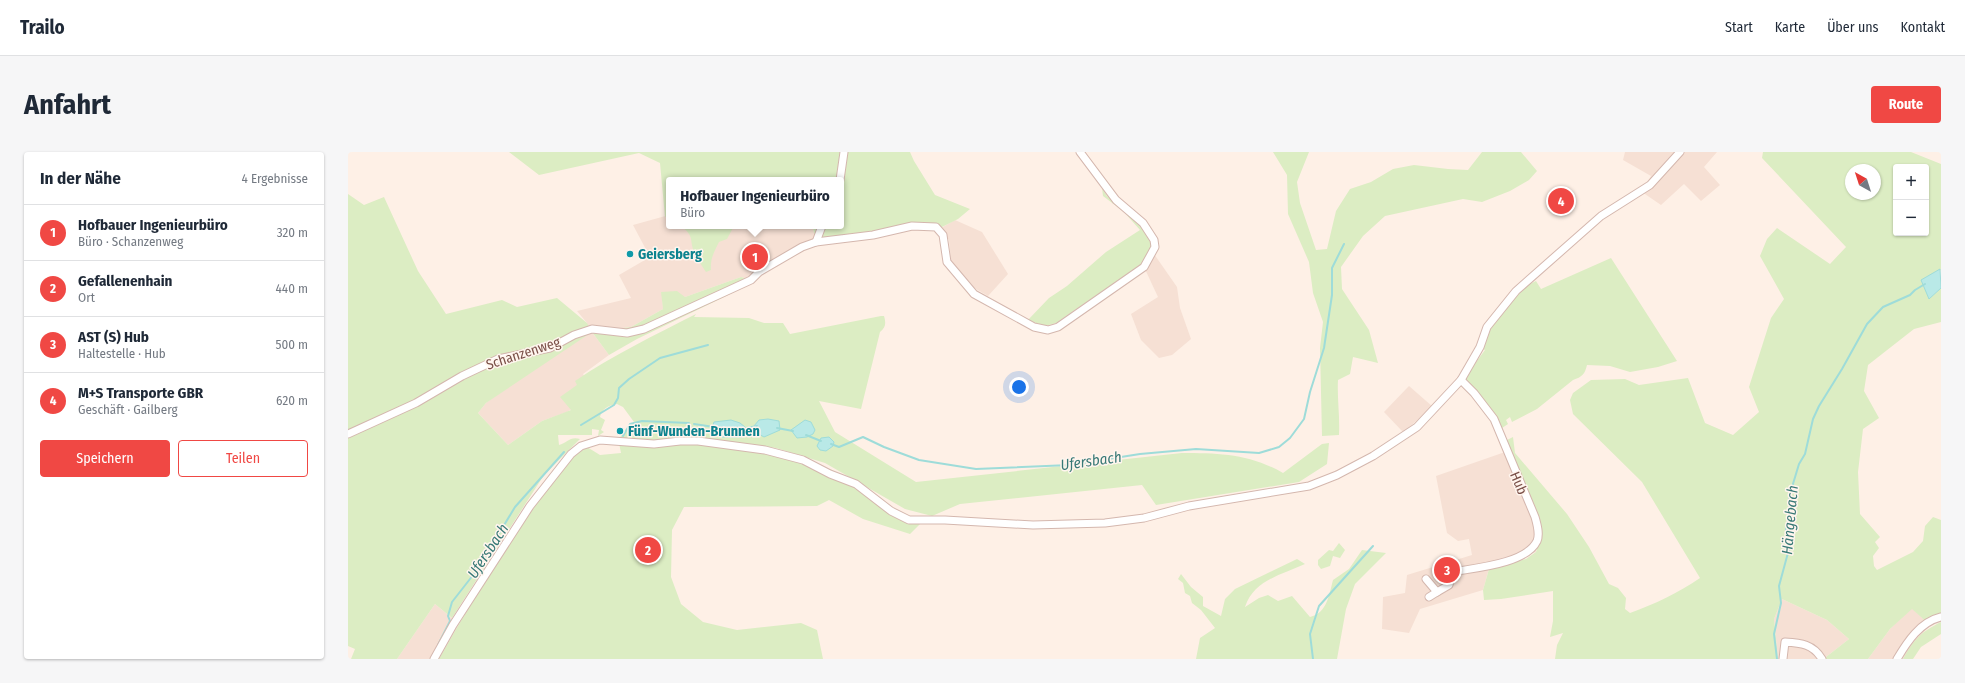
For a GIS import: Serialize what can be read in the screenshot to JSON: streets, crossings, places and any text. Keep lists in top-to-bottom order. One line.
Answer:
{"streets":{"street":["Schanzenweg","Hub"]},"water":["Ufersbach","Hängebach"],"places":["Geiersberg","Fünf-Wunden-Brunnen"],"north":"top left","page":{"header":"Trailo","nav":["Start","Karte","Über uns","Kontakt"],"buttons":["Route",["Speichern","Teilen"]],"title":"Anfahrt","heading":["In der Nähe","4 Ergebnisse"],"map_buttons":["+","−"],"popup":["Hofbauer Ingenieurbüro","Büro"],"pins":["4","1","2","3"],"list":[{"mark":"1","name":"Hofbauer Ingenieurbüro","note":"Büro · Schanzenweg","value":"320 m"},{"mark":"2","name":"Gefallenenhain","note":"Ort","value":"440 m"},{"mark":"3","name":"AST (S) Hub","note":"Haltestelle · Hub","value":"500 m"},{"mark":"4","name":"M+S Transporte GBR","note":"Geschäft · Gailberg","value":"620 m"}]}}
